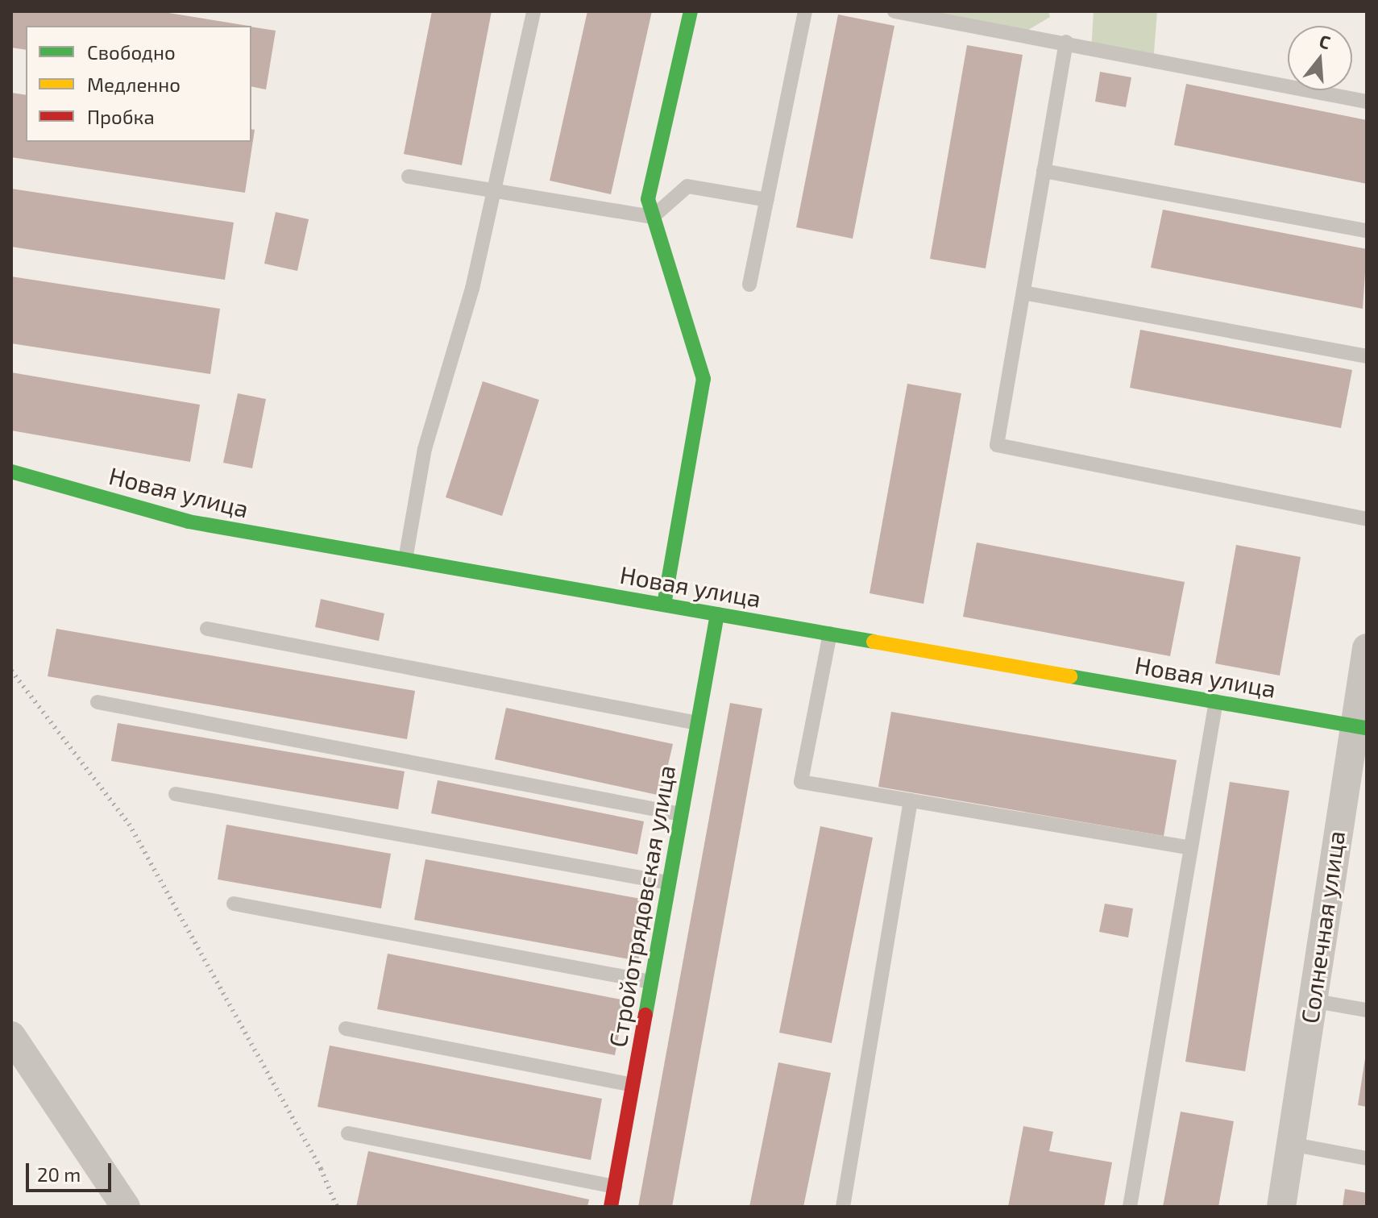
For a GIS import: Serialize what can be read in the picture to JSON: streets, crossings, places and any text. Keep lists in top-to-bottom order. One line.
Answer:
{"streets":{"main road":["Новая улица","Стройотрядовская улица"],"street":["Солнечная улица"]},"crossings":[["Новая улица","Стройотрядовская улица"],["Новая улица","Солнечная улица"]],"legend":["Свободно","Медленно","Пробка"],"scale_bar":"20 m","north":"top"}
